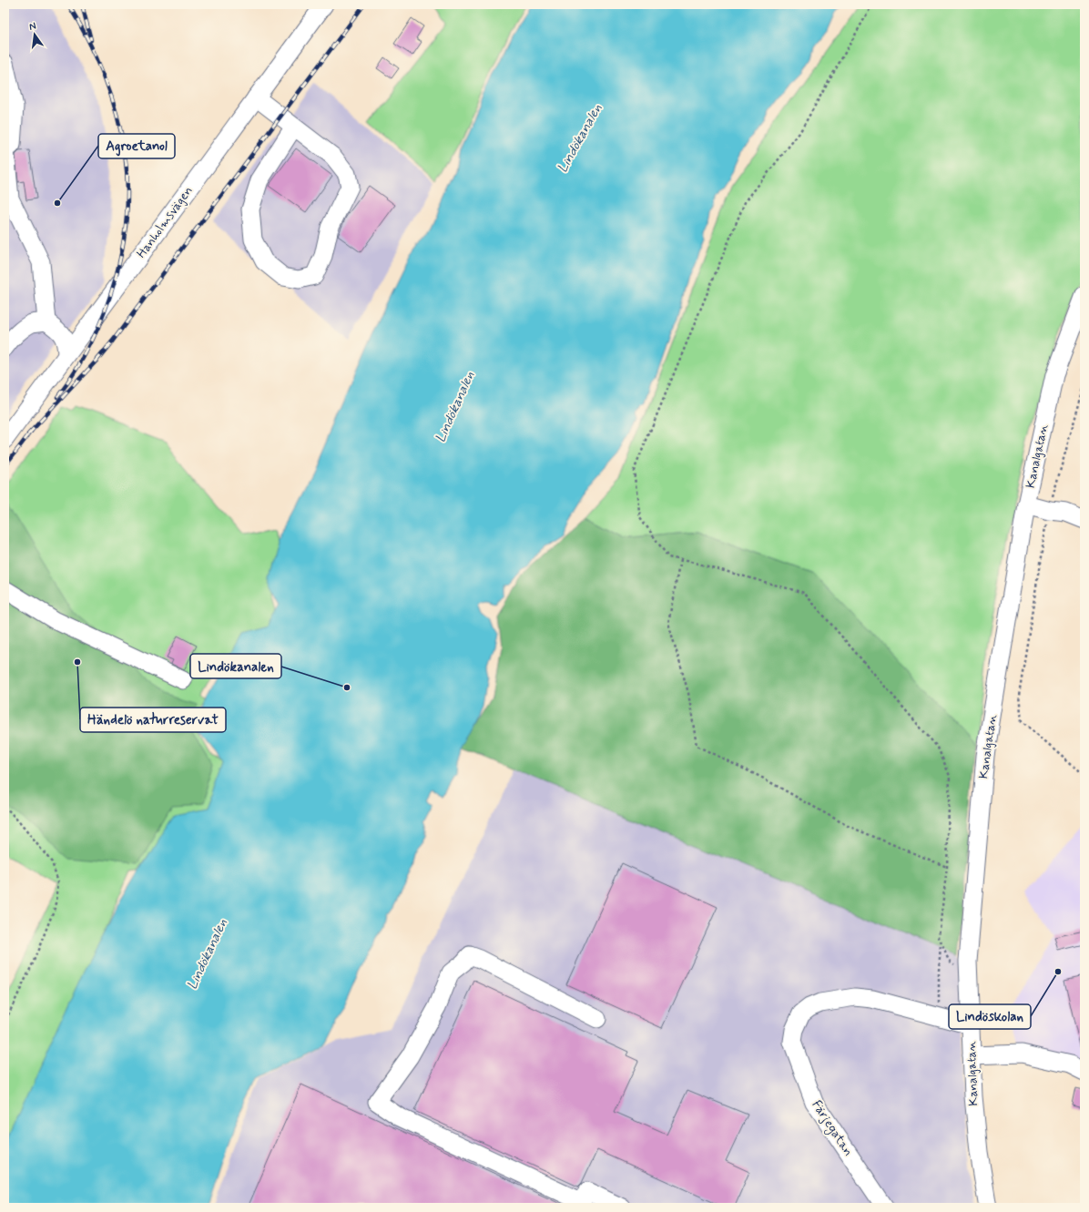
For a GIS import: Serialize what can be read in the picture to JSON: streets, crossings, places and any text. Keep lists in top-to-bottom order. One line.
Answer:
{"streets":{"street":["Hanholmsvägen","Kanalgatan","Färjegatan"]},"water":["Lindökanalen"],"places":["Agroetanol","Händelö naturreservat","Lindökanalen","Lindöskolan"],"north":"top"}
